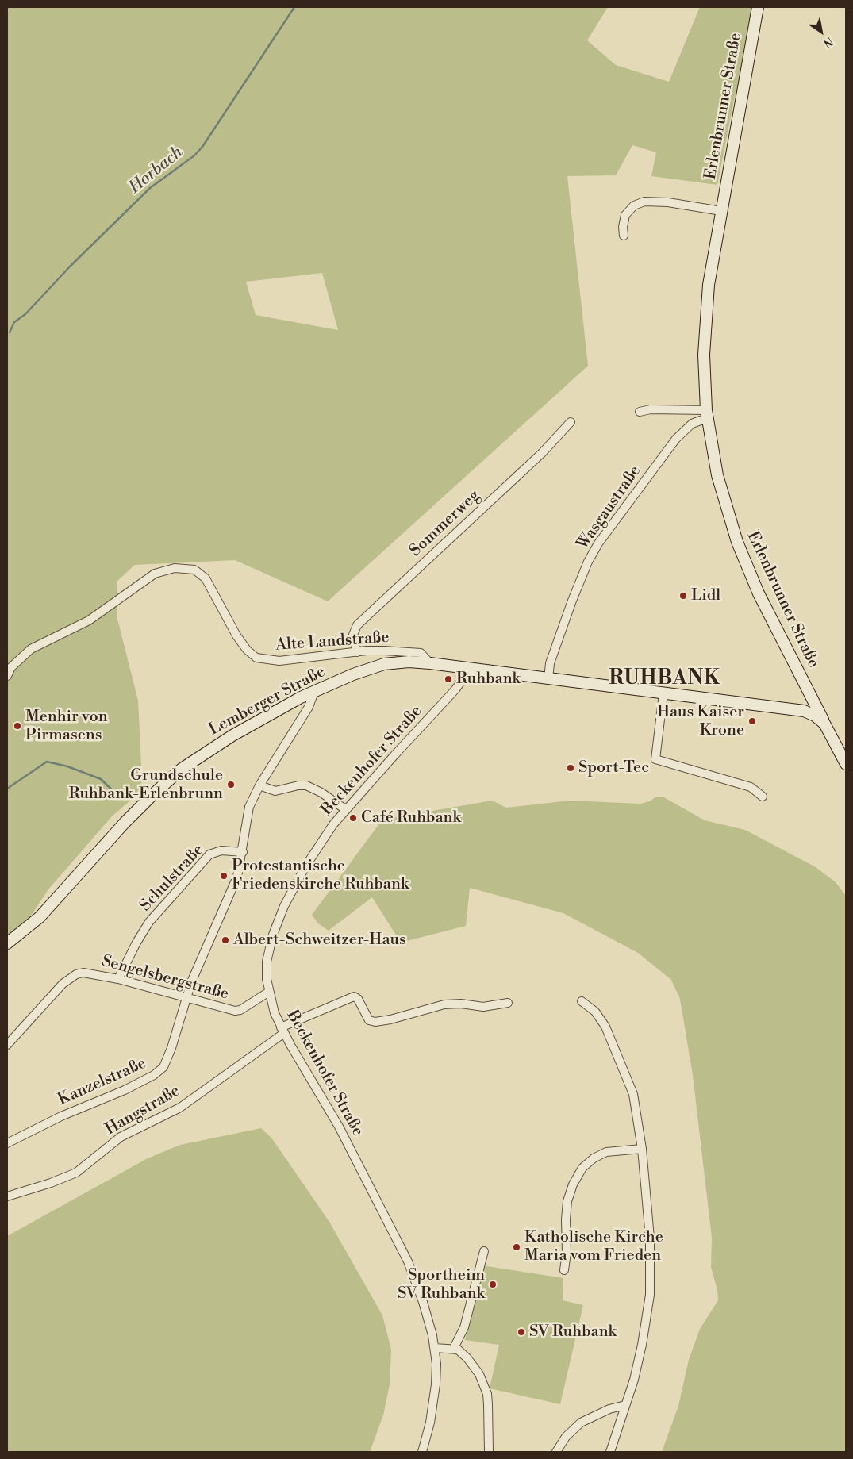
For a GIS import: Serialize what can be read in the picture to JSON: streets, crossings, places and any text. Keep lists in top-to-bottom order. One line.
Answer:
{"streets":{"main road":["Erlenbrunner Straße","Lemberger Straße"],"street":["Wasgaustraße","Sommerweg","Alte Landstraße","Beckenhofer Straße","Schulstraße","Sengelsbergstraße","Kanzelstraße","Hangstraße"]},"crossings":[["Erlenbrunner Straße","Wasgaustraße"],["Erlenbrunner Straße","Lemberger Straße"],["Wasgaustraße","Lemberger Straße"],["Sommerweg","Alte Landstraße"],["Alte Landstraße","Lemberger Straße"],["Lemberger Straße","Beckenhofer Straße"],["Beckenhofer Straße","Sengelsbergstraße"],["Beckenhofer Straße","Hangstraße"],["Schulstraße","Sengelsbergstraße"],["Schulstraße","Kanzelstraße"],["Sengelsbergstraße","Kanzelstraße"]],"districts":["RUHBANK"],"water":["Horbach"],"places":["Lidl","Ruhbank","Haus Kaiser Krone","Menhir von Pirmasens","Sport-Tec","Grundschule Ruhbank-Erlenbrunn","Café Ruhbank","Protestantische Friedenskirche Ruhbank","Albert-Schweitzer-Haus","Katholische Kirche Maria vom Frieden","Sportheim SV Ruhbank","SV Ruhbank"],"north":"bottom right"}
